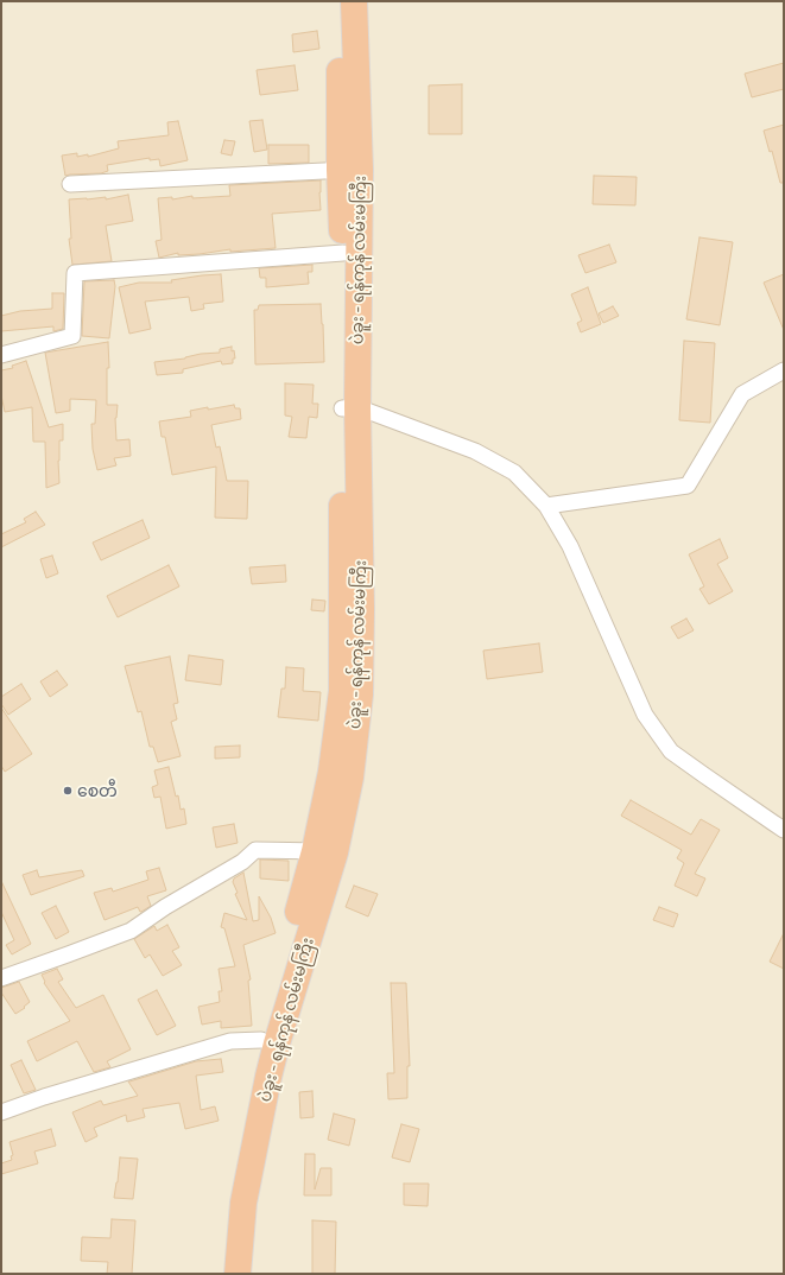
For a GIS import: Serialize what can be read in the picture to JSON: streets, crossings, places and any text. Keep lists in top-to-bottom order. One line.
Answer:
{"streets":{"highway":["ပဲခူး - ရန်ကုန် လမ်းမကြီး"]},"places":["စေတီ"]}
